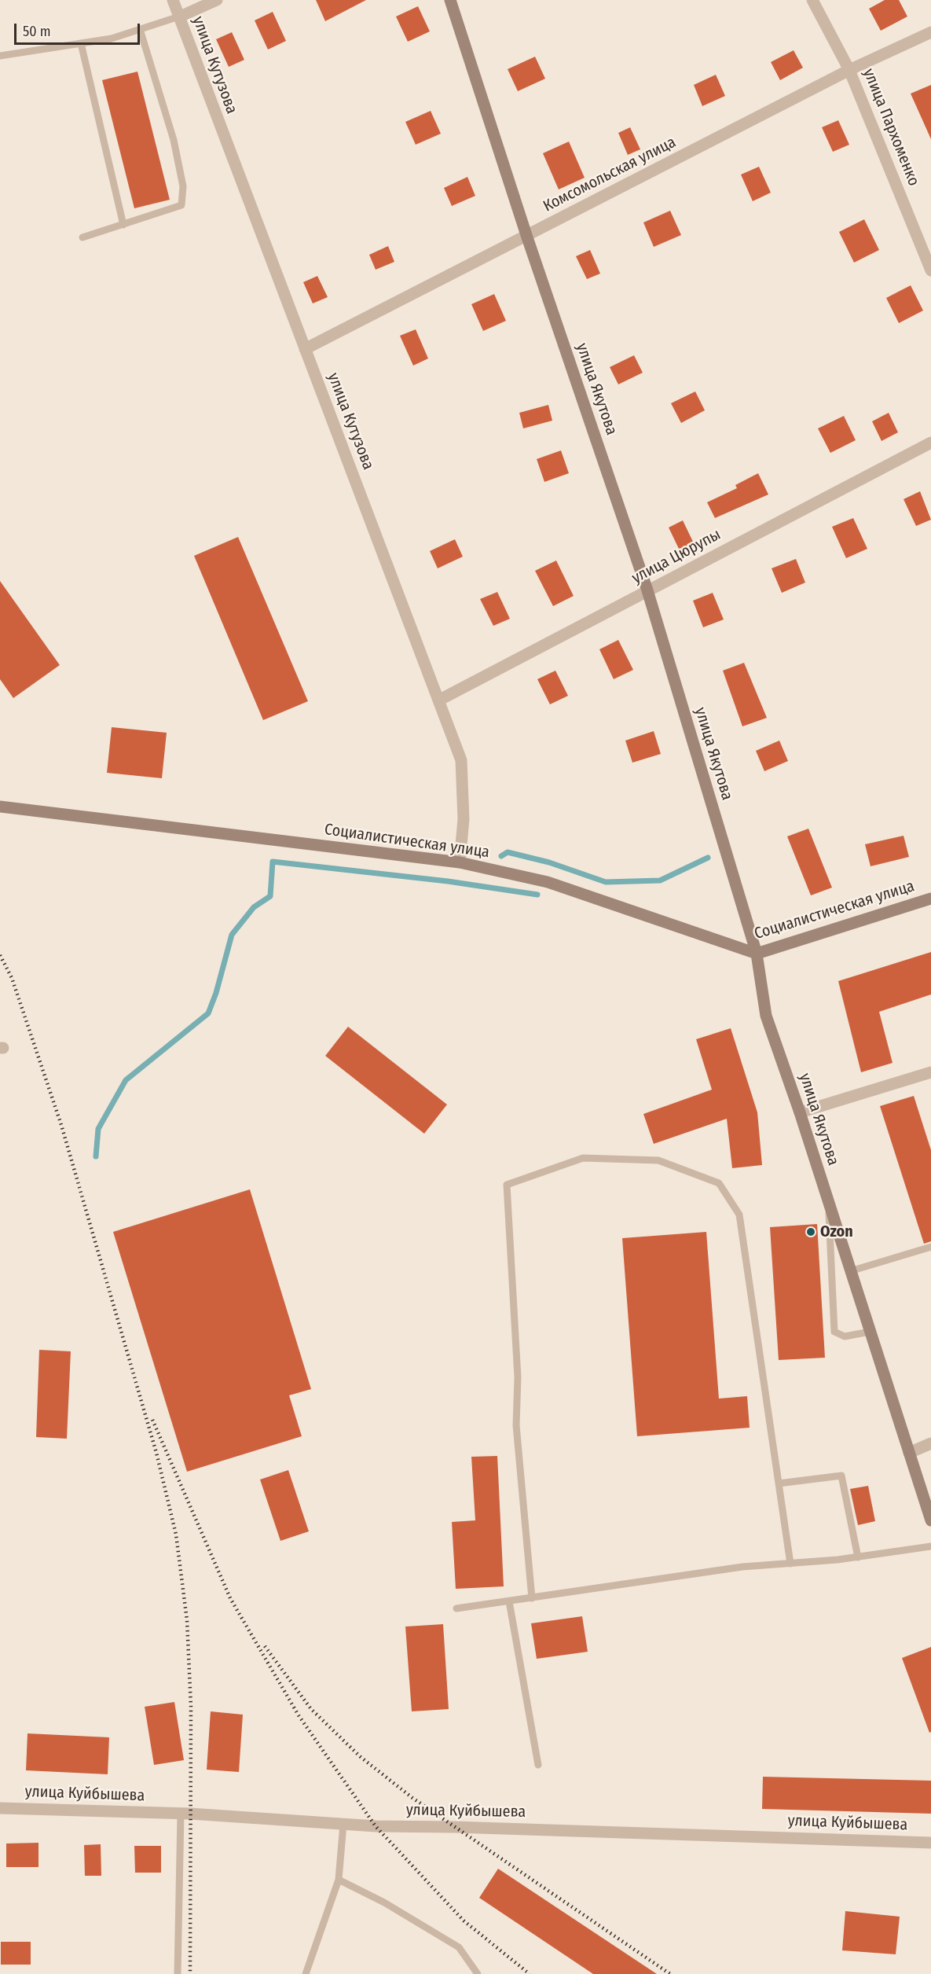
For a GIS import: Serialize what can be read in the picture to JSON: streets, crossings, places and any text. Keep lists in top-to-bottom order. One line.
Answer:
{"streets":{"street":["улица Кутузова","улица Пархоменко","Комсомольская улица","улица Якутова","улица Цюрупы","Социалистическая улица","улица Куйбышева"]},"crossings":[["улица Кутузова","Комсомольская улица"],["улица Кутузова","улица Цюрупы"],["улица Кутузова","Социалистическая улица"],["улица Пархоменко","Комсомольская улица"],["Комсомольская улица","улица Якутова"],["улица Якутова","улица Цюрупы"],["улица Якутова","Социалистическая улица"]],"places":["Ozon"],"scale_bar":"50 m"}
